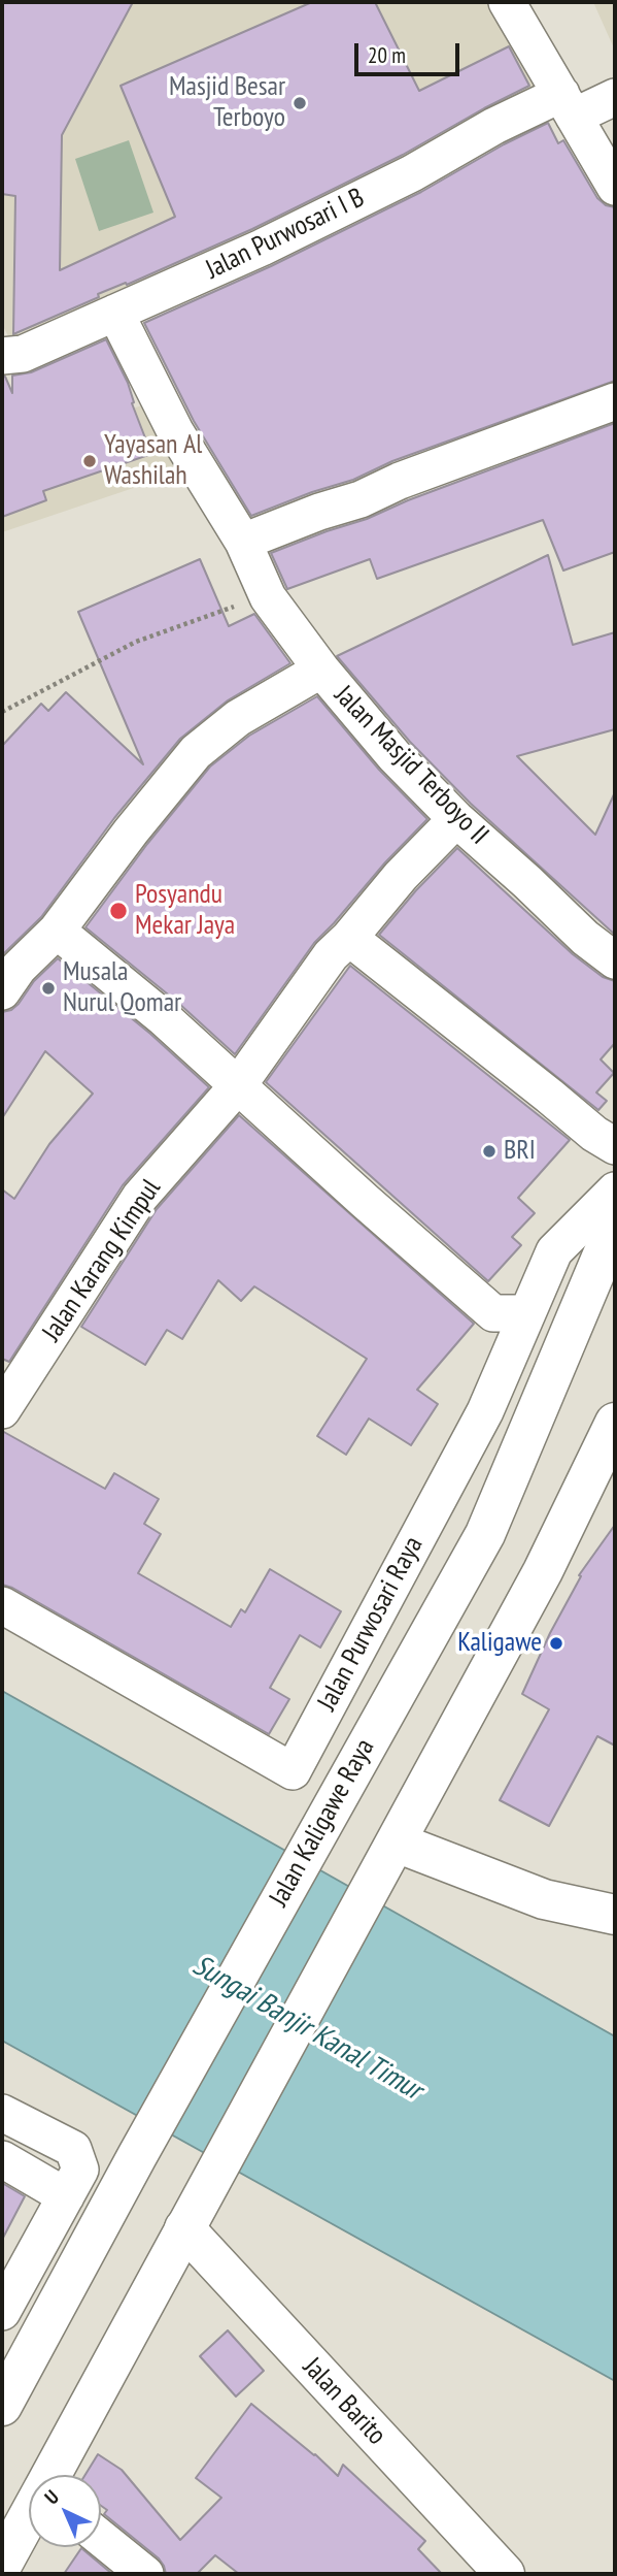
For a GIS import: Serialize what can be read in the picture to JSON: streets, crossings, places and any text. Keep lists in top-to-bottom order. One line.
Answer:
{"streets":{"main road":["Jalan Kaligawe Raya","Jalan Barito"],"street":["Jalan Purwosari I B","Jalan Masjid Terboyo II","Jalan Karang Kimpul","Jalan Purwosari Raya"]},"crossings":[["Jalan Purwosari I B","Jalan Masjid Terboyo II"],["Jalan Masjid Terboyo II","Jalan Karang Kimpul"]],"water":["Sungai Banjir Kanal Timur"],"places":["Masjid Besar Terboyo","Yayasan Al Washilah","Posyandu Mekar Jaya","Musala Nurul Qomar","BRI","Kaligawe"],"scale_bar":"20 m","north":"top left"}
